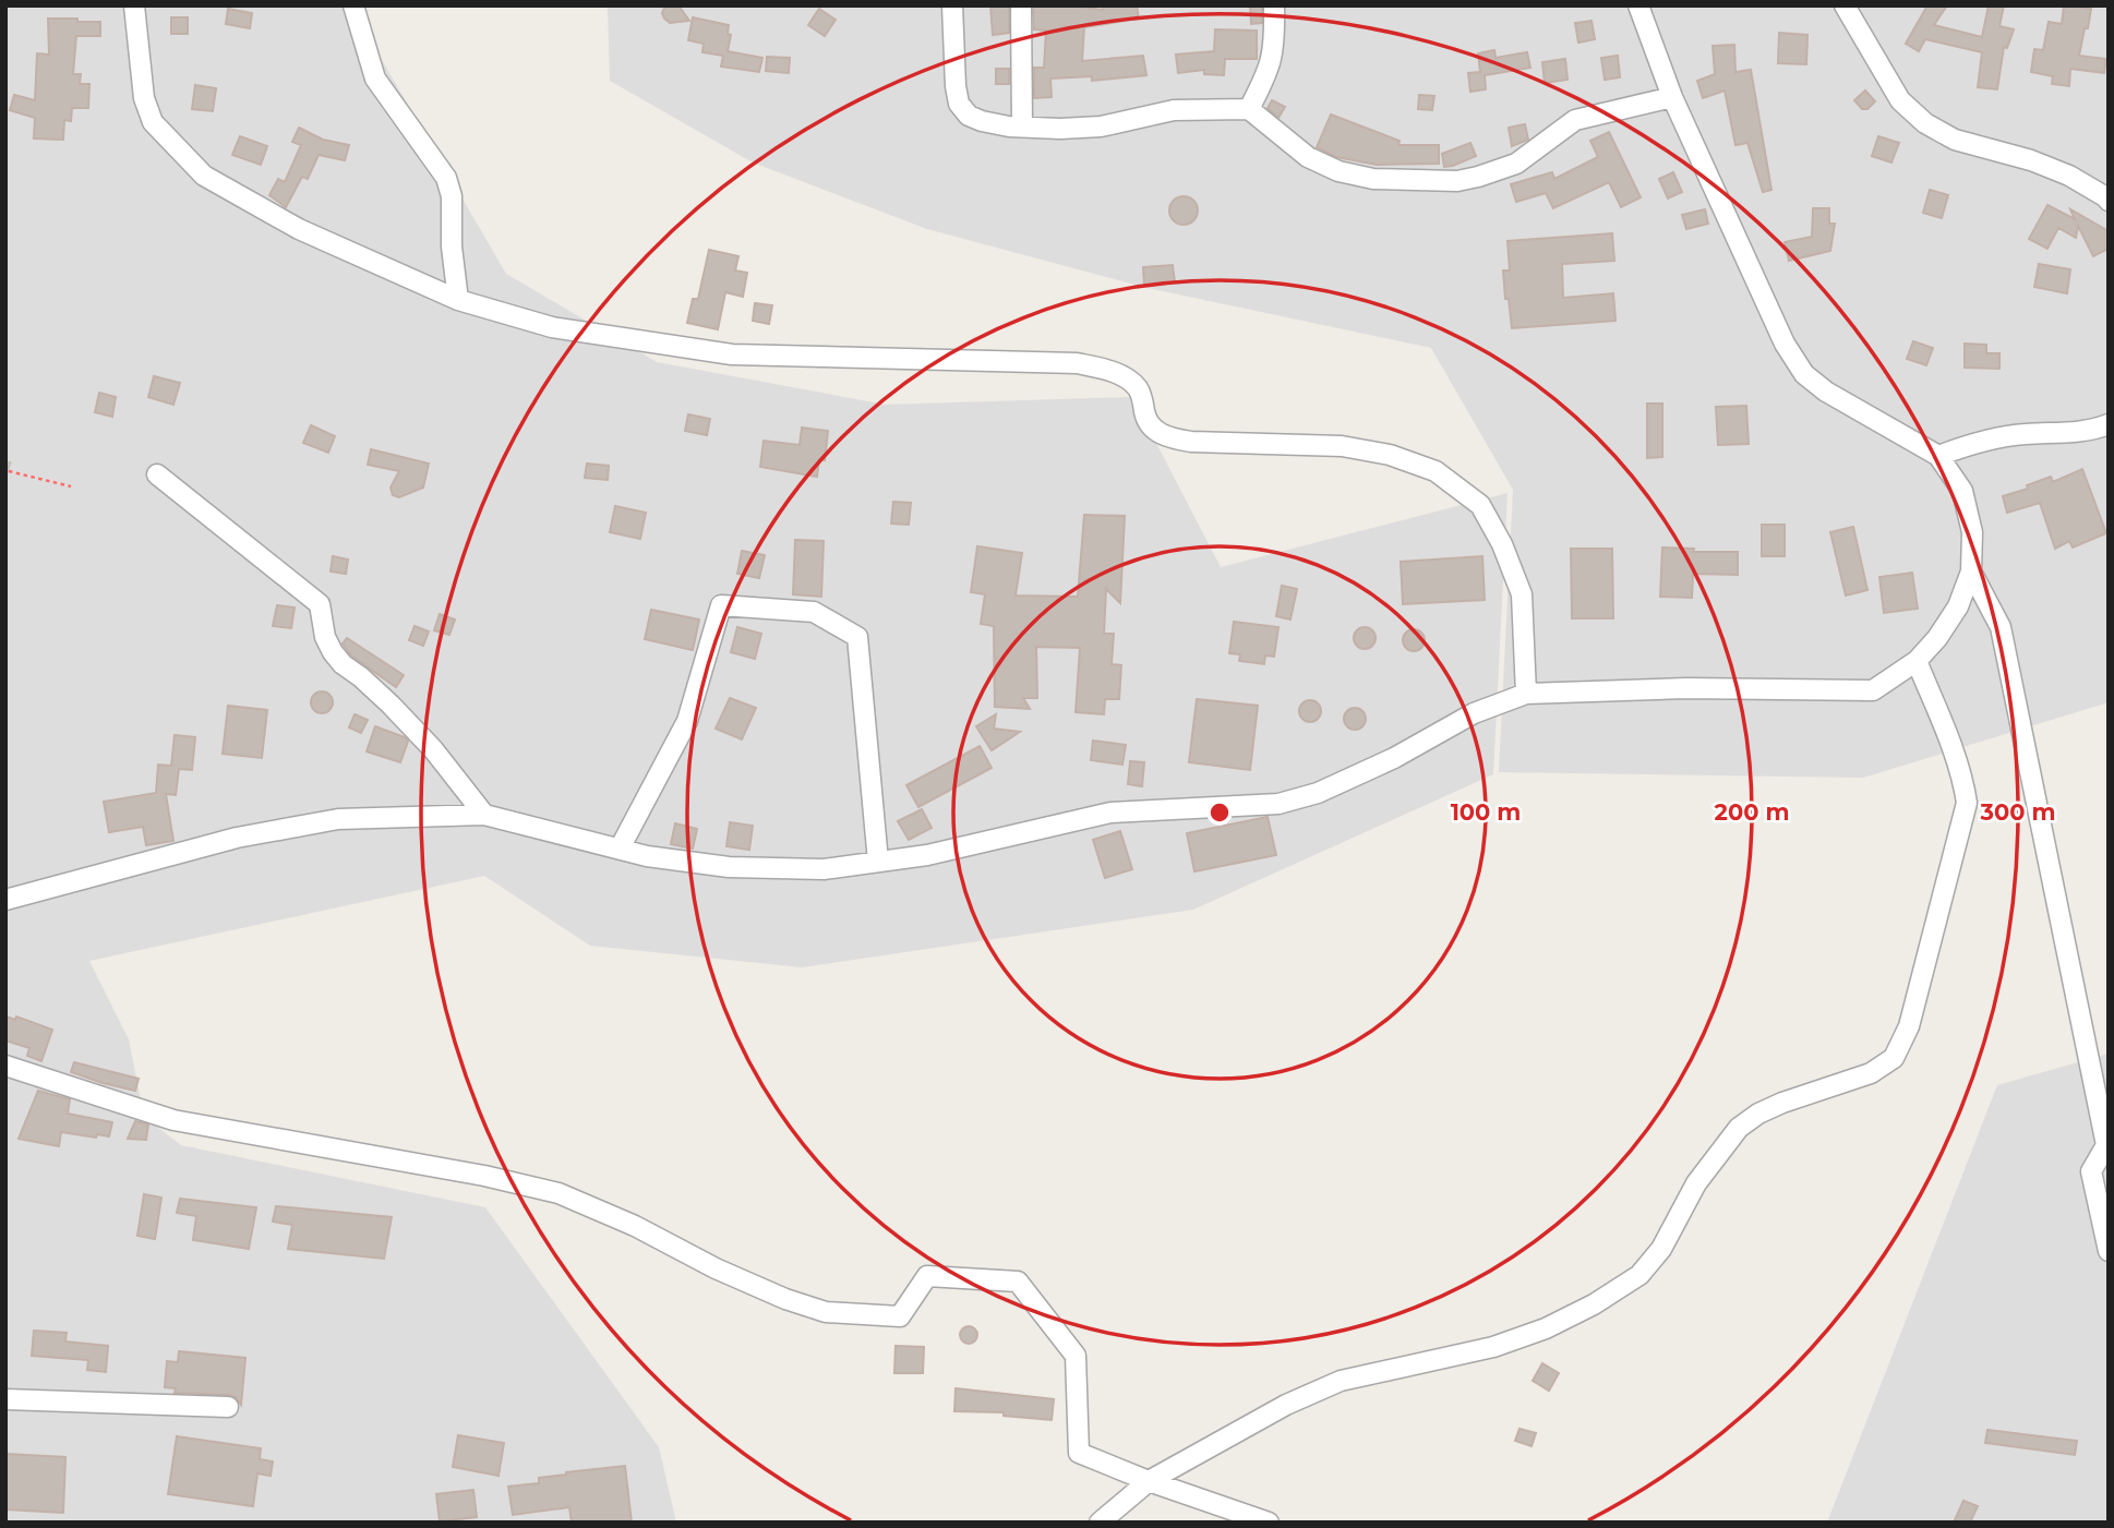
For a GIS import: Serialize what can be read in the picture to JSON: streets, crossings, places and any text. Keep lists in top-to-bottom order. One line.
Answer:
{"rings":["100 m","200 m","300 m"]}
